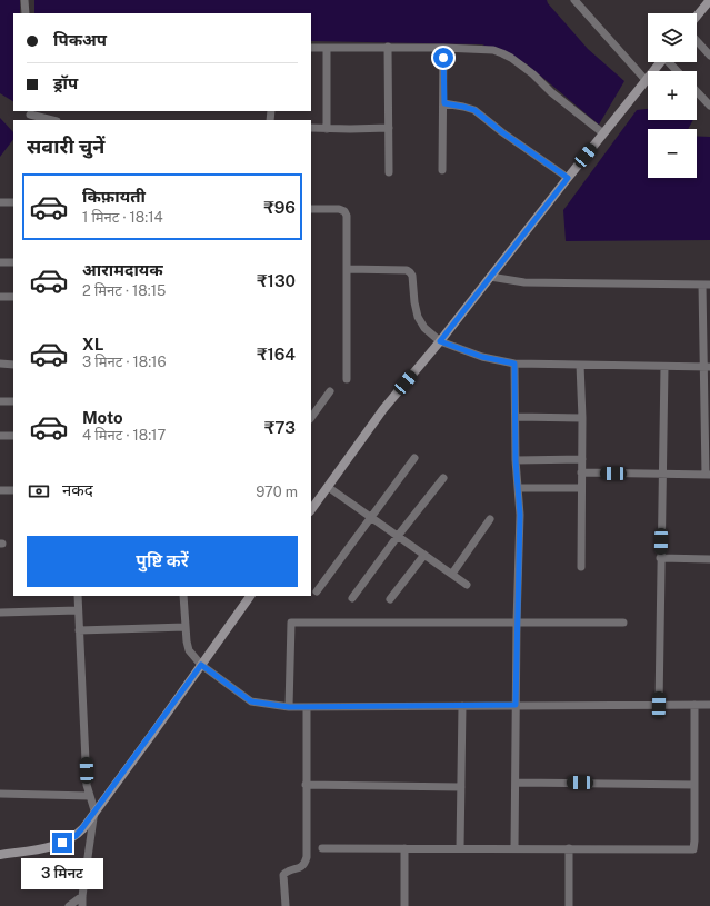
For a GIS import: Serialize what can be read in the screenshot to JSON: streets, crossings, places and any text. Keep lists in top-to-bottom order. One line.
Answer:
{"page":{"map_buttons":["+","−"],"banner":["पिकअप","ड्रॉप"],"heading":"सवारी चुनें","list":[{"name":"किफ़ायती","note":"1 मिनट · 18:14","value":"₹96"},{"name":"आरामदायक","note":"2 मिनट · 18:15","value":"₹130"},{"name":"XL","note":"3 मिनट · 18:16","value":"₹164"},{"name":"Moto","note":"4 मिनट · 18:17","value":"₹73"}],"pay":["नकद","970 m"],"buttons":"पुष्टि करें","bubble":"3 मिनट"}}
